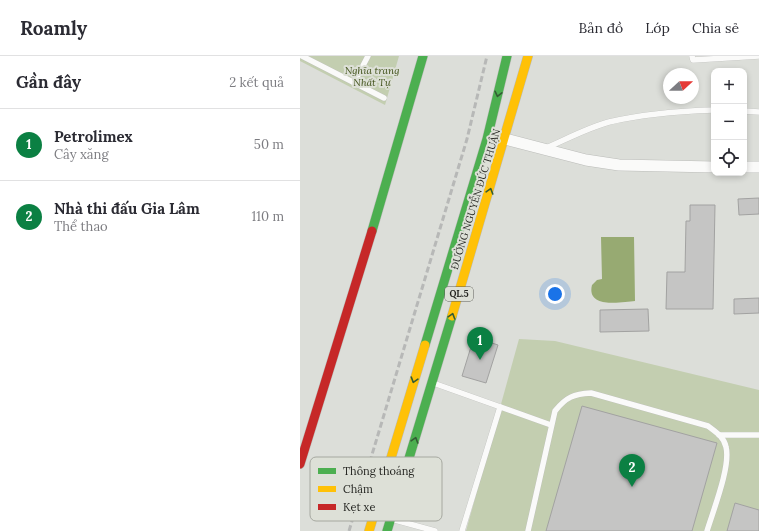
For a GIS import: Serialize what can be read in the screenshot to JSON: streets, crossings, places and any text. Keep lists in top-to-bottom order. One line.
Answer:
{"streets":{"main road":["ĐƯỜNG NGUYỄN ĐỨC THUẬN","QL.5"]},"parks":["Nghĩa trang Nhất Tự"],"legend":["Thông thoáng","Chậm","Kẹt xe"],"north":"right","page":{"header":"Roamly","nav":["Bản đồ","Lớp","Chia sẻ"],"heading":["Gần đây","2 kết quả"],"map_buttons":["+","−"],"list":[{"mark":"1","name":"Petrolimex","note":"Cây xăng","value":"50 m"},{"mark":"2","name":"Nhà thi đấu Gia Lâm","note":"Thể thao","value":"110 m"}],"pins":["1","2"]}}
